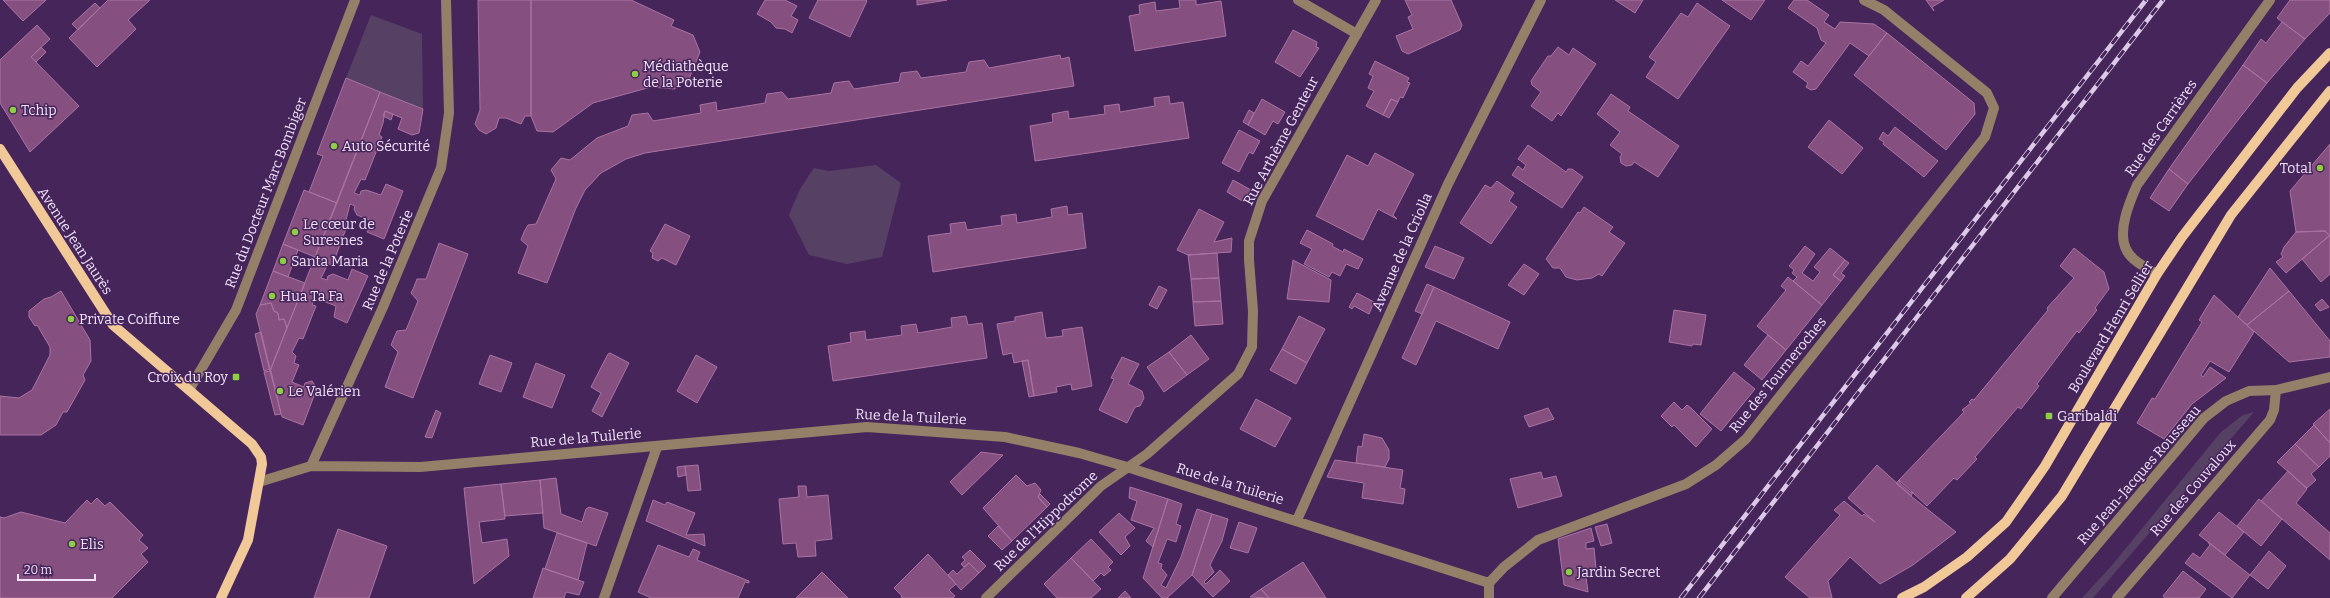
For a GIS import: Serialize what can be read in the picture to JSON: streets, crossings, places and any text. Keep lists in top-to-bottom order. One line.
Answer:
{"streets":{"main road":["Avenue Jean Jaurès","Boulevard Henri Sellier"],"street":["Rue des Carrières","Rue Arthème Genteur","Rue du Docteur Marc Bombiger","Avenue de la Criolla","Rue de la Poterie","Rue des Tourneroches","Rue de la Tuilerie","Rue Jean-Jacques Rousseau","Rue des Couvaloux","Rue de l'Hippodrome"]},"crossings":[["Rue des Carrières","Boulevard Henri Sellier"],["Rue Arthème Genteur","Rue de la Tuilerie"],["Rue Arthème Genteur","Rue de l'Hippodrome"],["Rue du Docteur Marc Bombiger","Avenue Jean Jaurès"],["Avenue de la Criolla","Rue de la Tuilerie"],["Rue de la Poterie","Rue de la Tuilerie"],["Rue des Tourneroches","Rue de la Tuilerie"],["Rue de la Tuilerie","Rue de l'Hippodrome"],["Rue Jean-Jacques Rousseau","Rue des Couvaloux"]],"places":{"other":["Médiathèque de la Poterie","Tchip","Auto Sécurité","Total","Le cœur de Suresnes","Santa Maria","Hua Ta Fa","Private Coiffure","Le Valérien","Elis","Jardin Secret"],"transit":["Croix du Roy","Garibaldi"]},"scale_bar":"20 m"}
